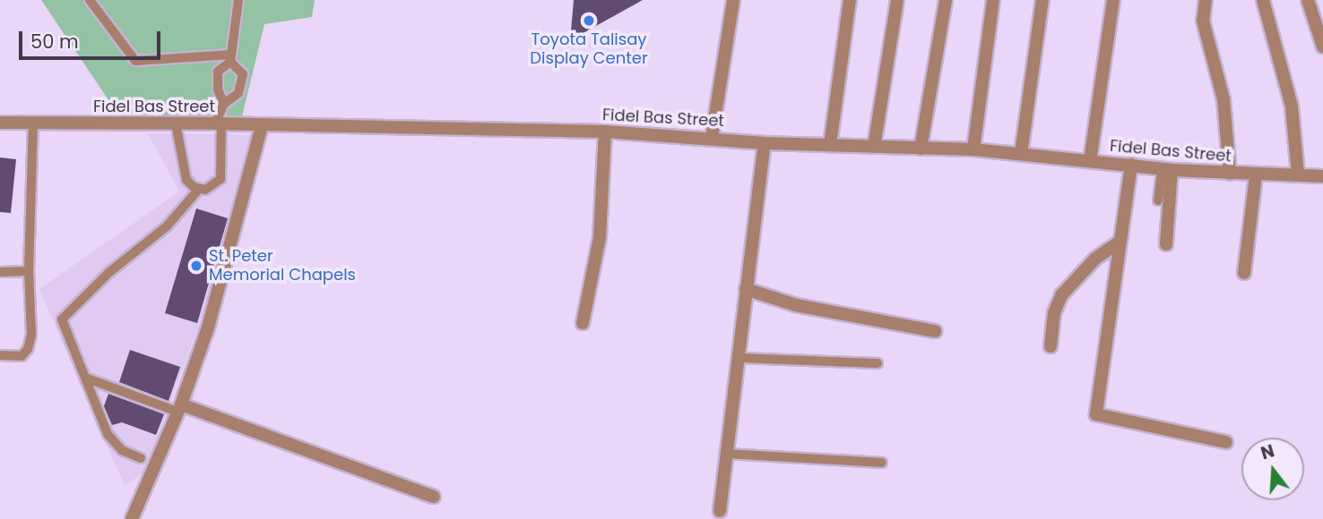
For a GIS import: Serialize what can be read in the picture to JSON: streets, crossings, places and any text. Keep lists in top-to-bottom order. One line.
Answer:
{"streets":{"street":["Fidel Bas Street"]},"places":["Toyota Talisay Display Center","St. Peter Memorial Chapels"],"scale_bar":"50 m","north":"top"}
